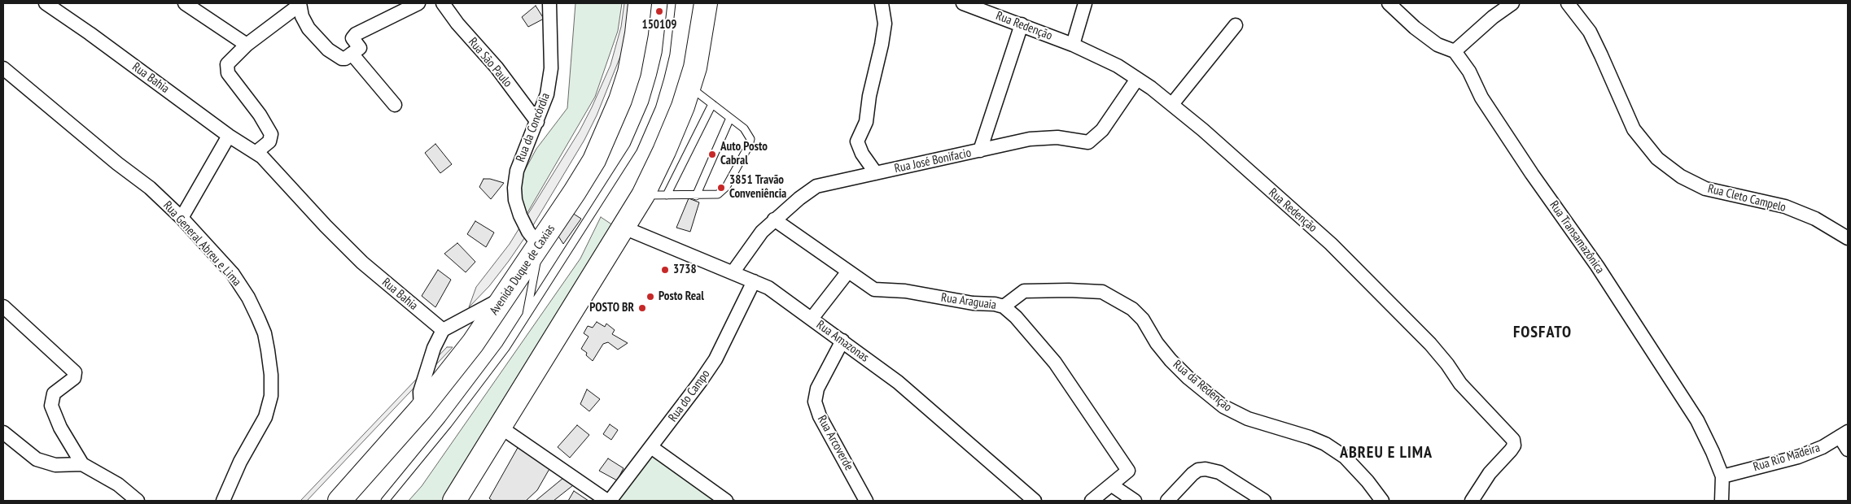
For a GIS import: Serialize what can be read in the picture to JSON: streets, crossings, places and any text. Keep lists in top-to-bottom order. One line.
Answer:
{"streets":{"highway":["Avenida Duque de Caxias"],"street":["Rua Redenção","Rua São Paulo","Rua Bahia","Rua da Concórdia","Rua José Bonifacio","Rua Cleto Campelo","Rua Transamazônica","Rua General Abreu e Lima","Rua Araguaia","Rua Amazonas","Rua da Redenção","Rua do Campo","Rua Arcoverde","Rua Rio Madeira"]},"crossings":[["Rua Redenção","Rua José Bonifacio"],["Rua São Paulo","Rua da Concórdia"],["Rua da Concórdia","Avenida Duque de Caxias"],["Rua José Bonifacio","Rua Araguaia"],["Rua José Bonifacio","Rua Amazonas"],["Rua Transamazônica","Rua Rio Madeira"],["Rua Araguaia","Rua da Redenção"],["Rua Amazonas","Rua do Campo"],["Rua Amazonas","Rua Arcoverde"]],"districts":["FOSFATO","ABREU E LIMA"],"places":["150109","Auto Posto Cabral","3851 Travão Conveniência","3738","Posto Real","POSTO BR"]}
